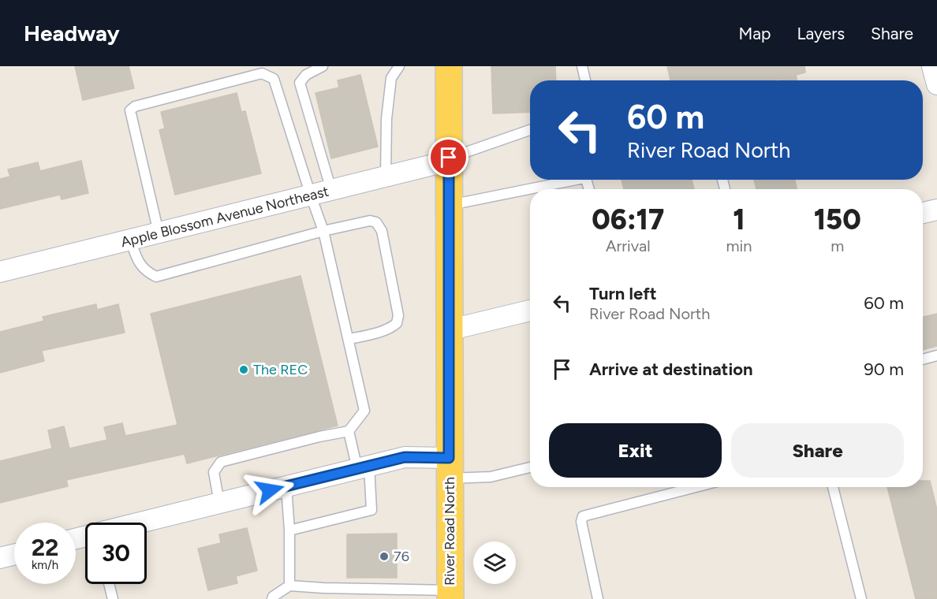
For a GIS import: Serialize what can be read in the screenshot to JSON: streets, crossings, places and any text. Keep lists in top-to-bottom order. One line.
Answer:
{"streets":{"main road":["River Road North"],"street":["Apple Blossom Avenue Northeast"]},"crossings":[["Apple Blossom Avenue Northeast","River Road North"]],"places":["The REC","76"],"page":{"header":"Headway","nav":["Map","Layers","Share"],"turn":["60 m","River Road North"],"eta":["06:17","Arrival","1","min","150","m"],"list":[{"name":"Turn left","note":"River Road North","value":"60 m"},{"name":"Arrive at destination","value":"90 m"}],"buttons":["Exit","Share"],"speed":"22 km/h","limit":"30"}}
